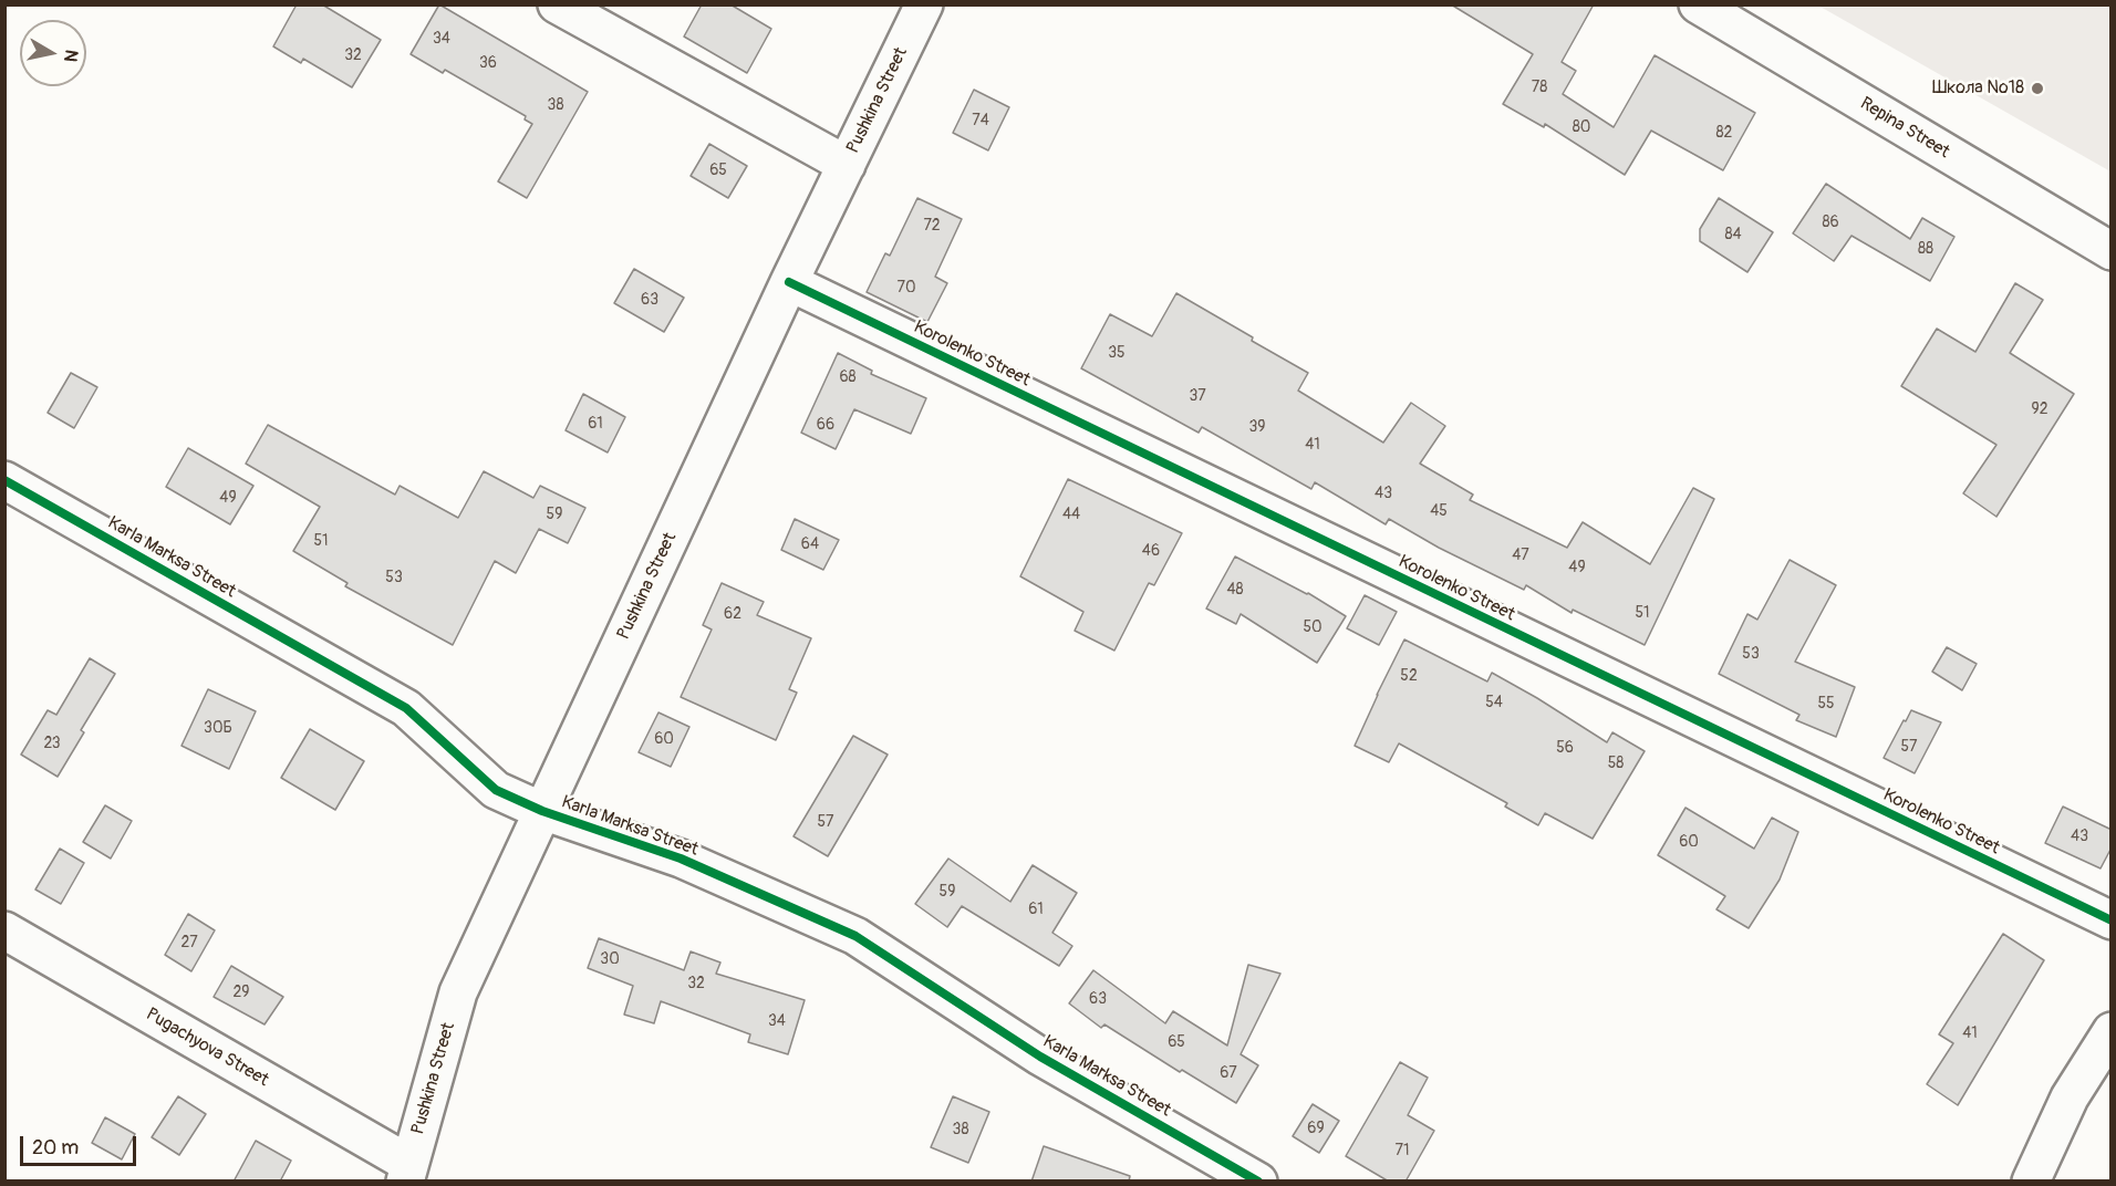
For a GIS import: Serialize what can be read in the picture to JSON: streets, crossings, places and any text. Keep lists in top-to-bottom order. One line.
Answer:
{"streets":{"street":["Pushkina Street","Repina Street","Korolenko Street","Karla Marksa Street","Pugachyova Street"]},"crossings":[["Pushkina Street","Korolenko Street"],["Pushkina Street","Karla Marksa Street"],["Pushkina Street","Pugachyova Street"]],"places":["Школа №18"],"house_numbers":["34","32","36","78","38","74","80","82","65","86","72","84","88","70","63","35","68","37","92","61","66","39","41","43","49","45","59","44","51","64","46","47","49","53","48","51","62","50","53","52","54","55","30Б","60","23","57","56","58","57","43","60","59","61","27","30","32","29","63","34","41","65","67","69","38","71"],"scale_bar":"20 m","north":"right"}
